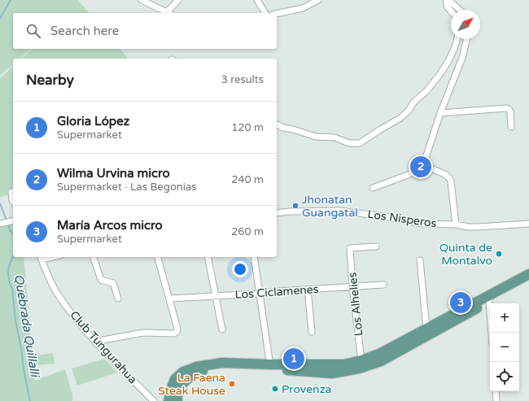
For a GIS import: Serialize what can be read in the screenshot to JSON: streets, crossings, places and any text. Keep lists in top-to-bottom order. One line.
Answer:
{"streets":{"street":["Los Nisperos","Los Ciclamenes","Los Alhelies","Club Tungurahua"]},"crossings":[["Los Ciclamenes","Los Alhelies"]],"water":["Quebrada Quillalli"],"places":["Jhonatan Guangatal","Quinta de Montalvo","La Faena Steak House","Provenza"],"north":"top right","page":{"search":"Search here","heading":["Nearby","3 results"],"list":[{"mark":"1","name":"Gloria López","note":"Supermarket","value":"120 m"},{"mark":"2","name":"Wilma Urvina micro","note":"Supermarket · Las Begonias","value":"240 m"},{"mark":"3","name":"María Arcos micro","note":"Supermarket","value":"260 m"}],"pins":["2","3","1"],"map_buttons":["+","−"]}}
